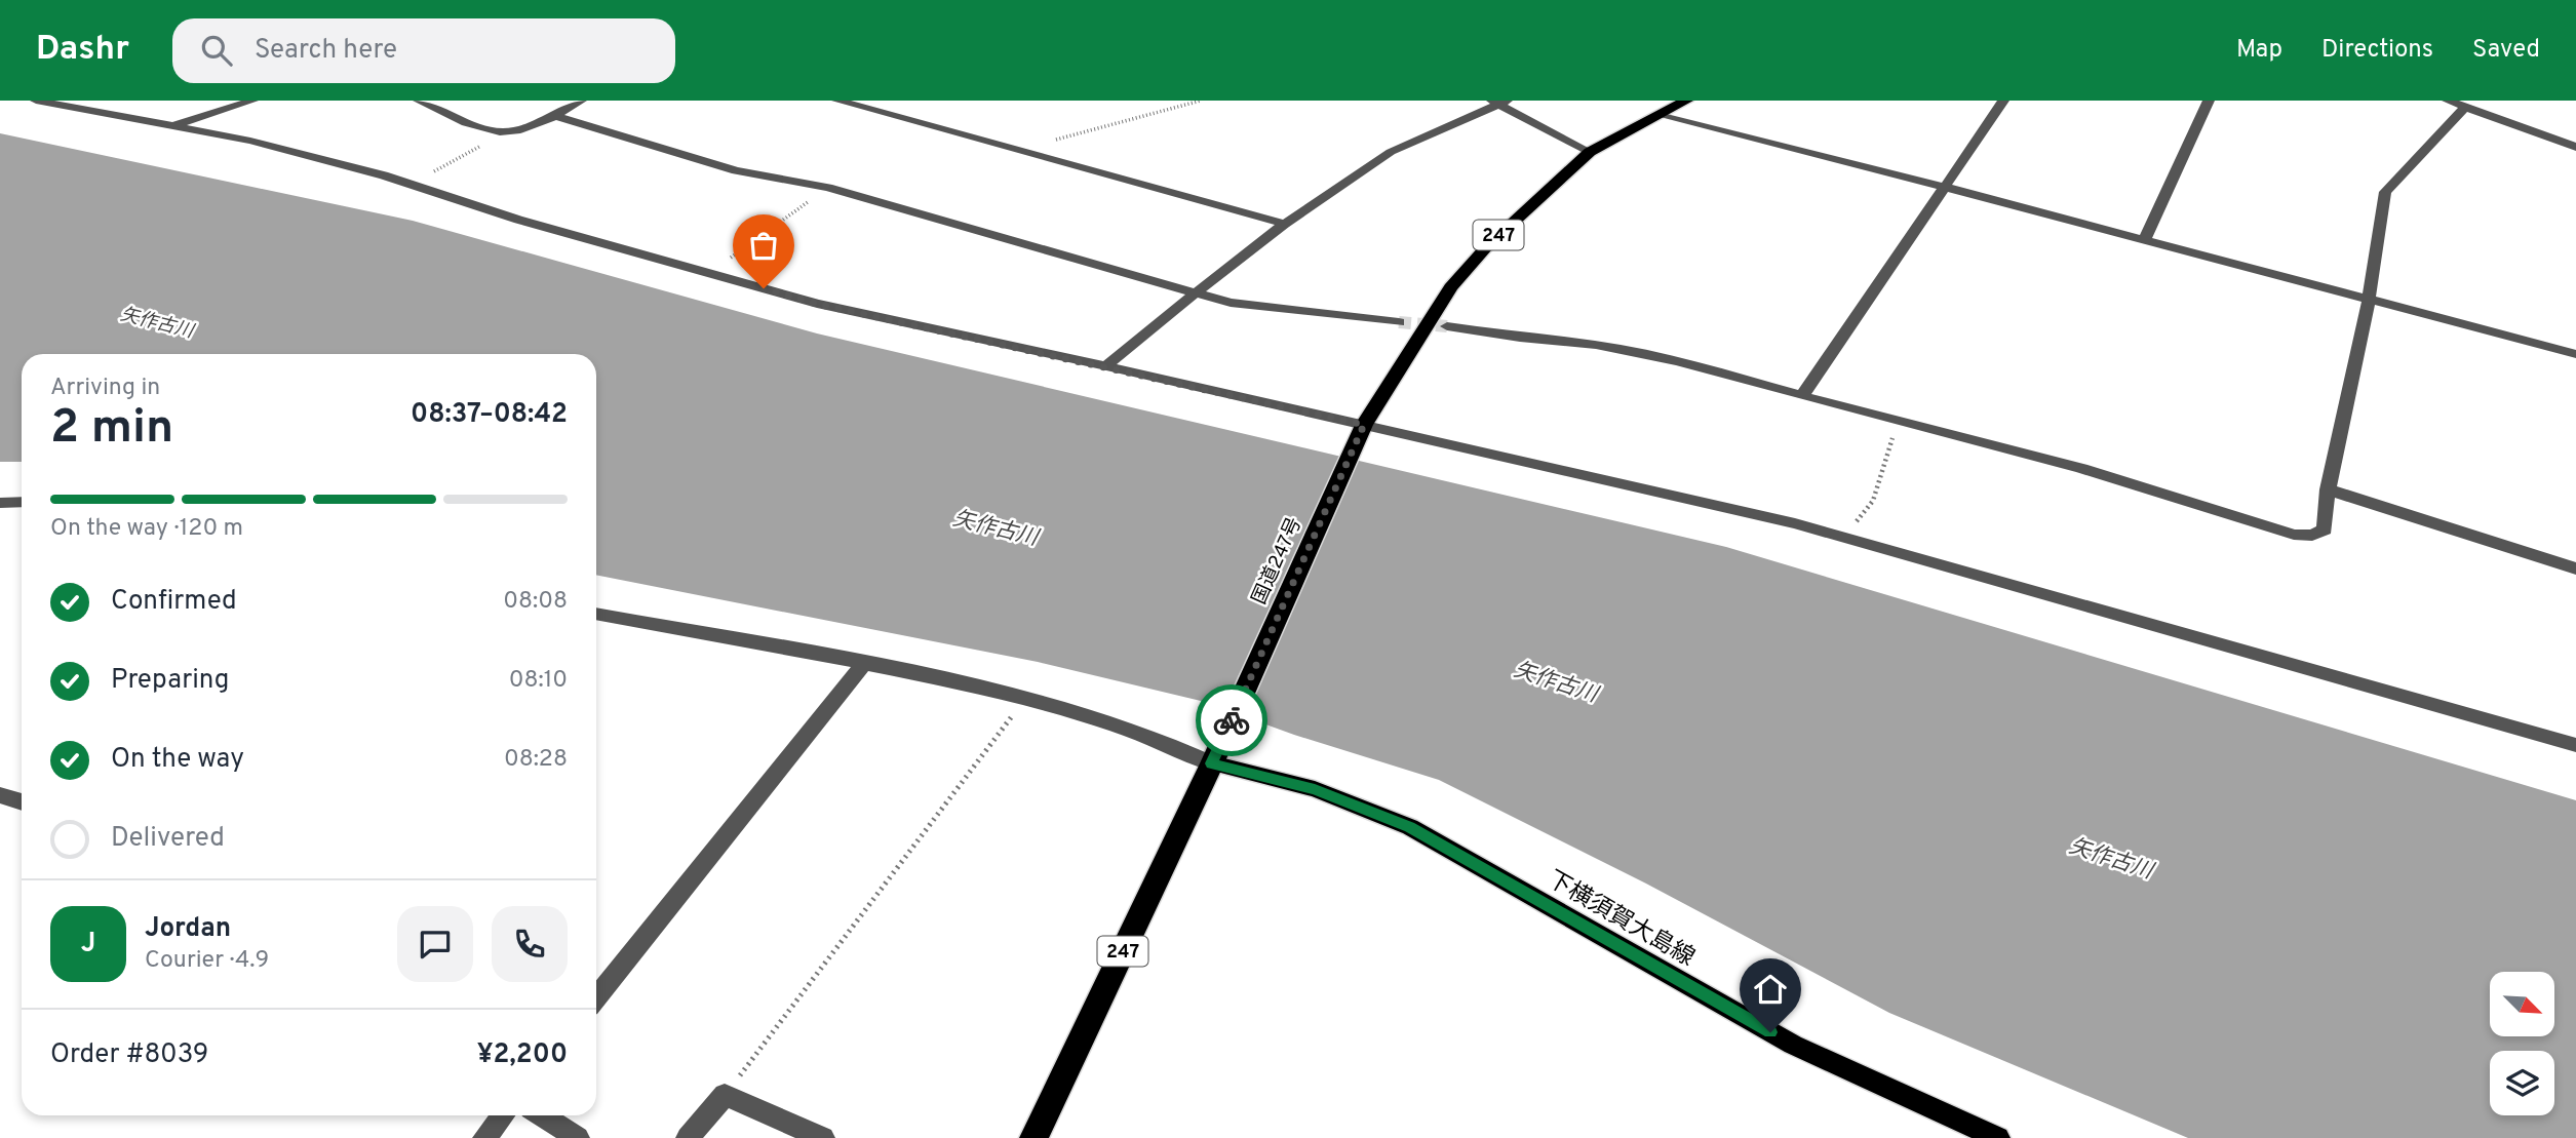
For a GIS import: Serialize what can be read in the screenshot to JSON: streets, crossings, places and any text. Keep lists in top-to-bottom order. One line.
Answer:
{"streets":{"highway":["247","国道247号"],"main road":["下横須賀大島線"]},"crossings":[["国道247号","下横須賀大島線"]],"water":["矢作古川"],"north":"bottom right","page":{"header":"Dashr","search":"Search here","nav":["Map","Directions","Saved"],"heading":["2 min","Arriving in","08:37–08:42"],"panel":["Jordan","Courier · 4.9","Order #8039","¥2,200"],"bar":"On the way · 120 m","list":[["Confirmed","08:08"],["Preparing","08:10"],["On the way","08:28"],"Delivered"],"round":"J"}}
